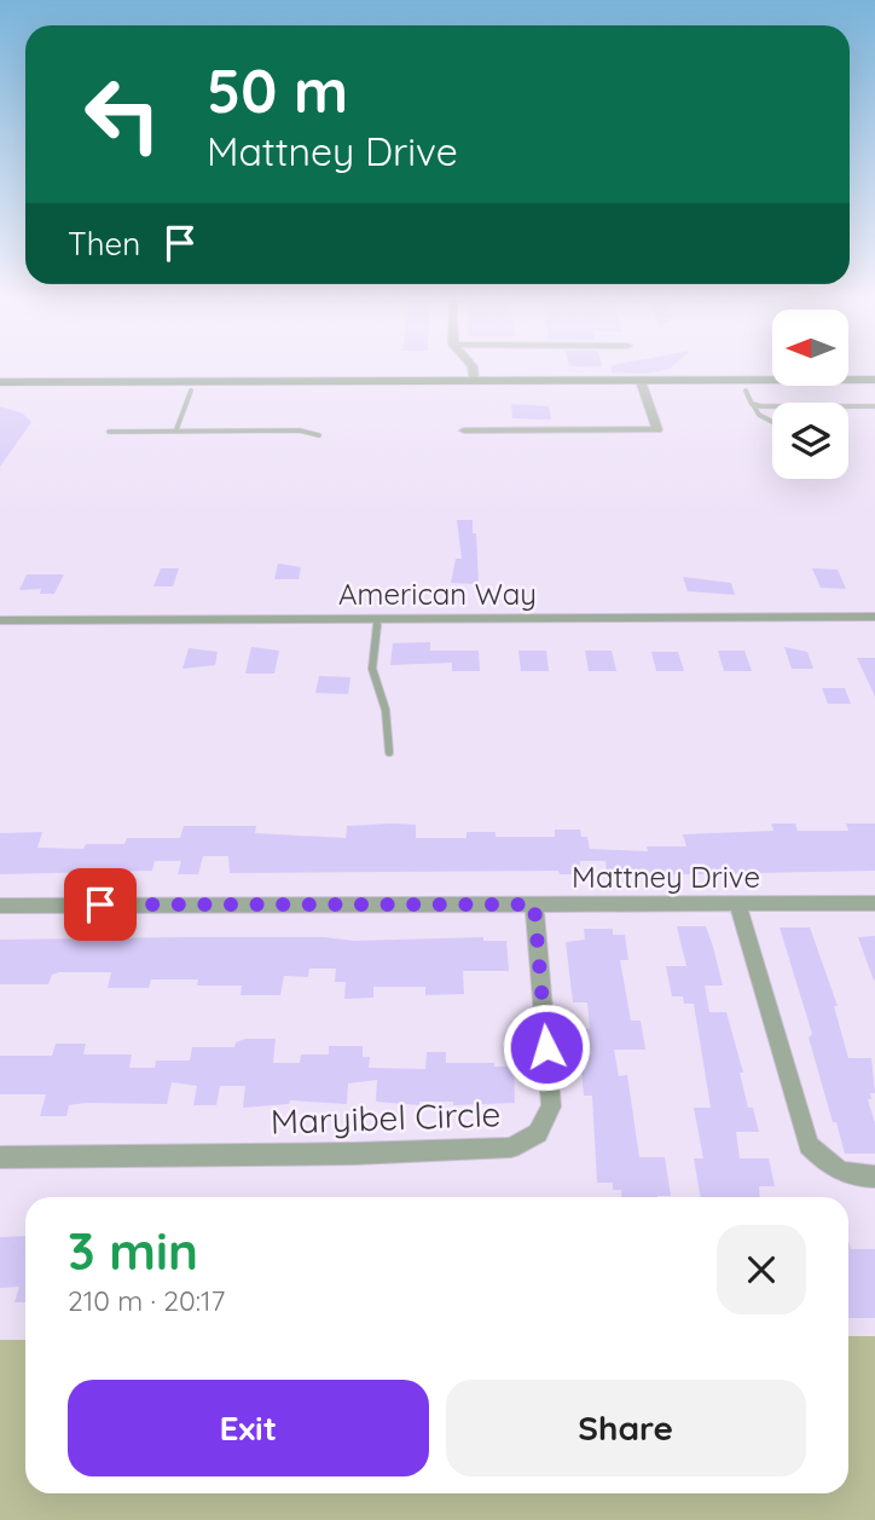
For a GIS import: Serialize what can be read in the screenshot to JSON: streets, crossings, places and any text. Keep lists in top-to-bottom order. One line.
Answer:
{"streets":{"street":["American Way","Mattney Drive","Maryibel Circle"]},"crossings":[["Mattney Drive","Maryibel Circle"]],"north":"left","page":{"turn":["50 m","Mattney Drive"],"then":"Then","heading":["3 min","210 m · 20:17"],"buttons":["Exit","Share"]}}
